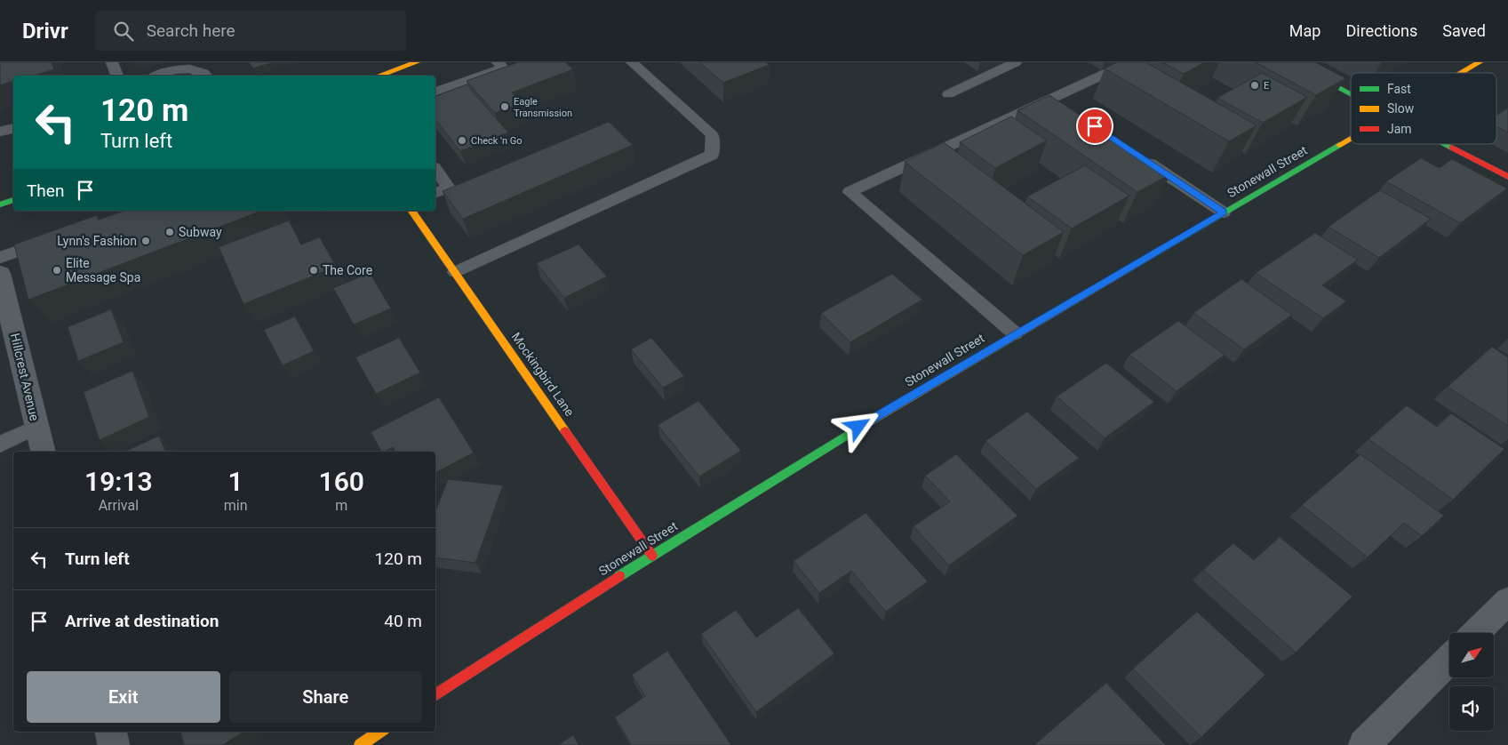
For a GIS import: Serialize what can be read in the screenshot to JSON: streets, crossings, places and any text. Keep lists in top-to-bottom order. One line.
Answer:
{"streets":{"street":["Stonewall Street","Mockingbird Lane","Hillcrest Avenue"]},"crossings":[["Stonewall Street","Mockingbird Lane"]],"places":["E","Eagle Transmission","Check 'n Go","Subway","Lynn's Fashion","Elite Message Spa","The Core"],"legend":["Fast","Slow","Jam"],"north":"top right","page":{"header":"Drivr","search":"Search here","nav":["Map","Directions","Saved"],"turn":["120 m","Turn left"],"then":"Then","eta":["19:13","Arrival","1","min","160","m"],"list":[{"name":"Turn left","value":"120 m"},{"name":"Arrive at destination","value":"40 m"}],"buttons":["Exit","Share"]}}
